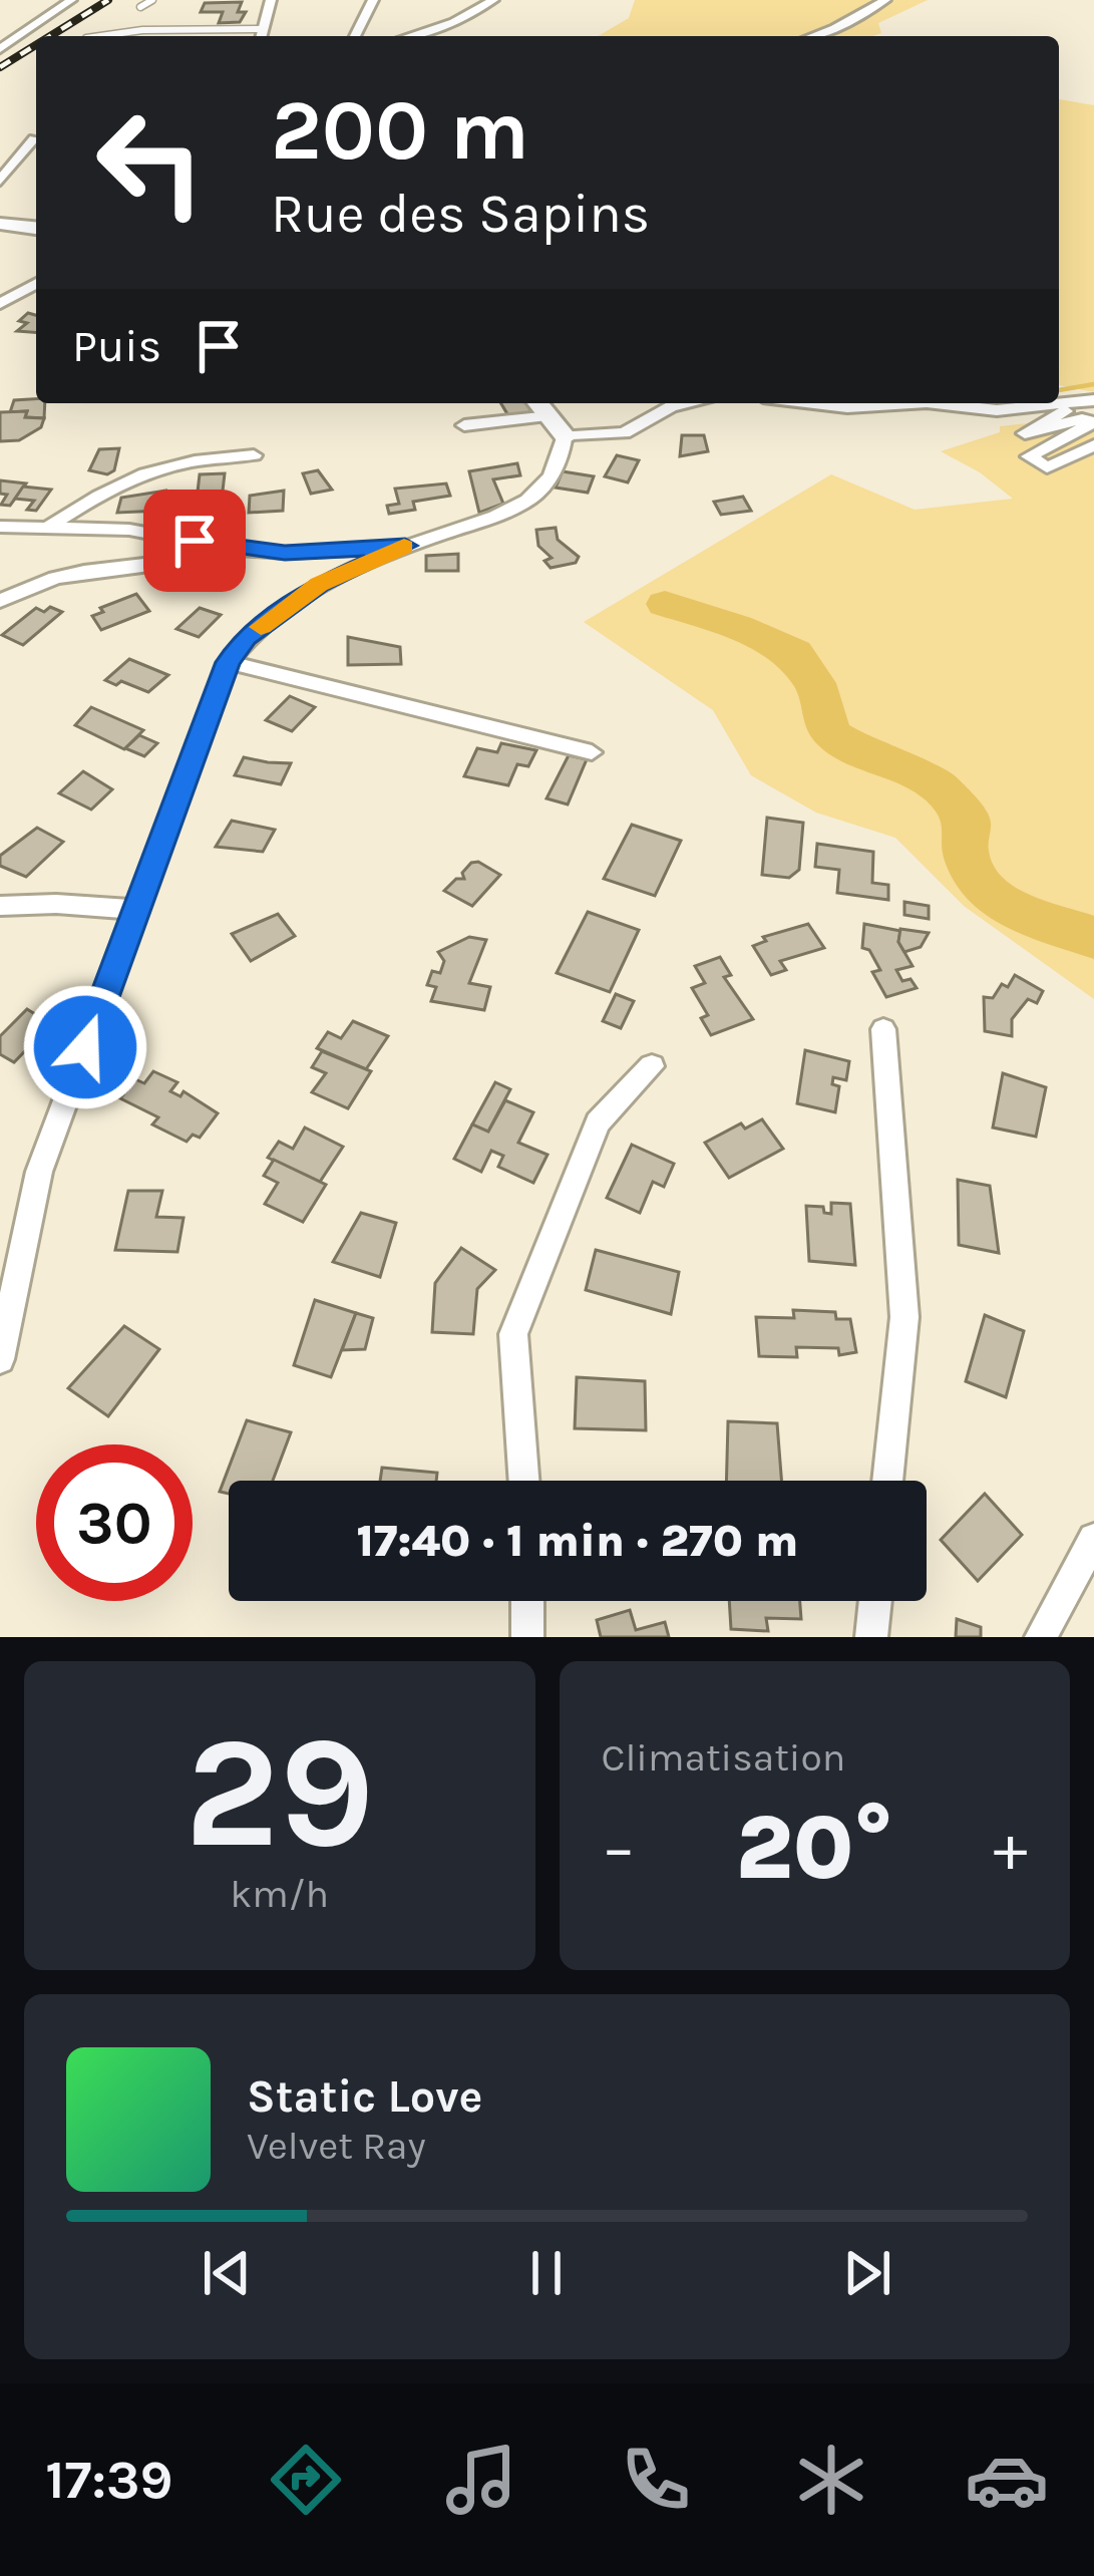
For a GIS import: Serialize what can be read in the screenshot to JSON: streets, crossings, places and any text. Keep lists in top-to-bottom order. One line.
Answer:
{"page":{"turn":["200 m","Rue des Sapins"],"then":"Puis","limit":"30","trip":"17:40 · 1 min · 270 m","tile":[["29","km/h"],"Climatisation"],"heat":["−","20°","+"],"song":["Static Love","Velvet Ray"],"tabs":"17:39"}}
